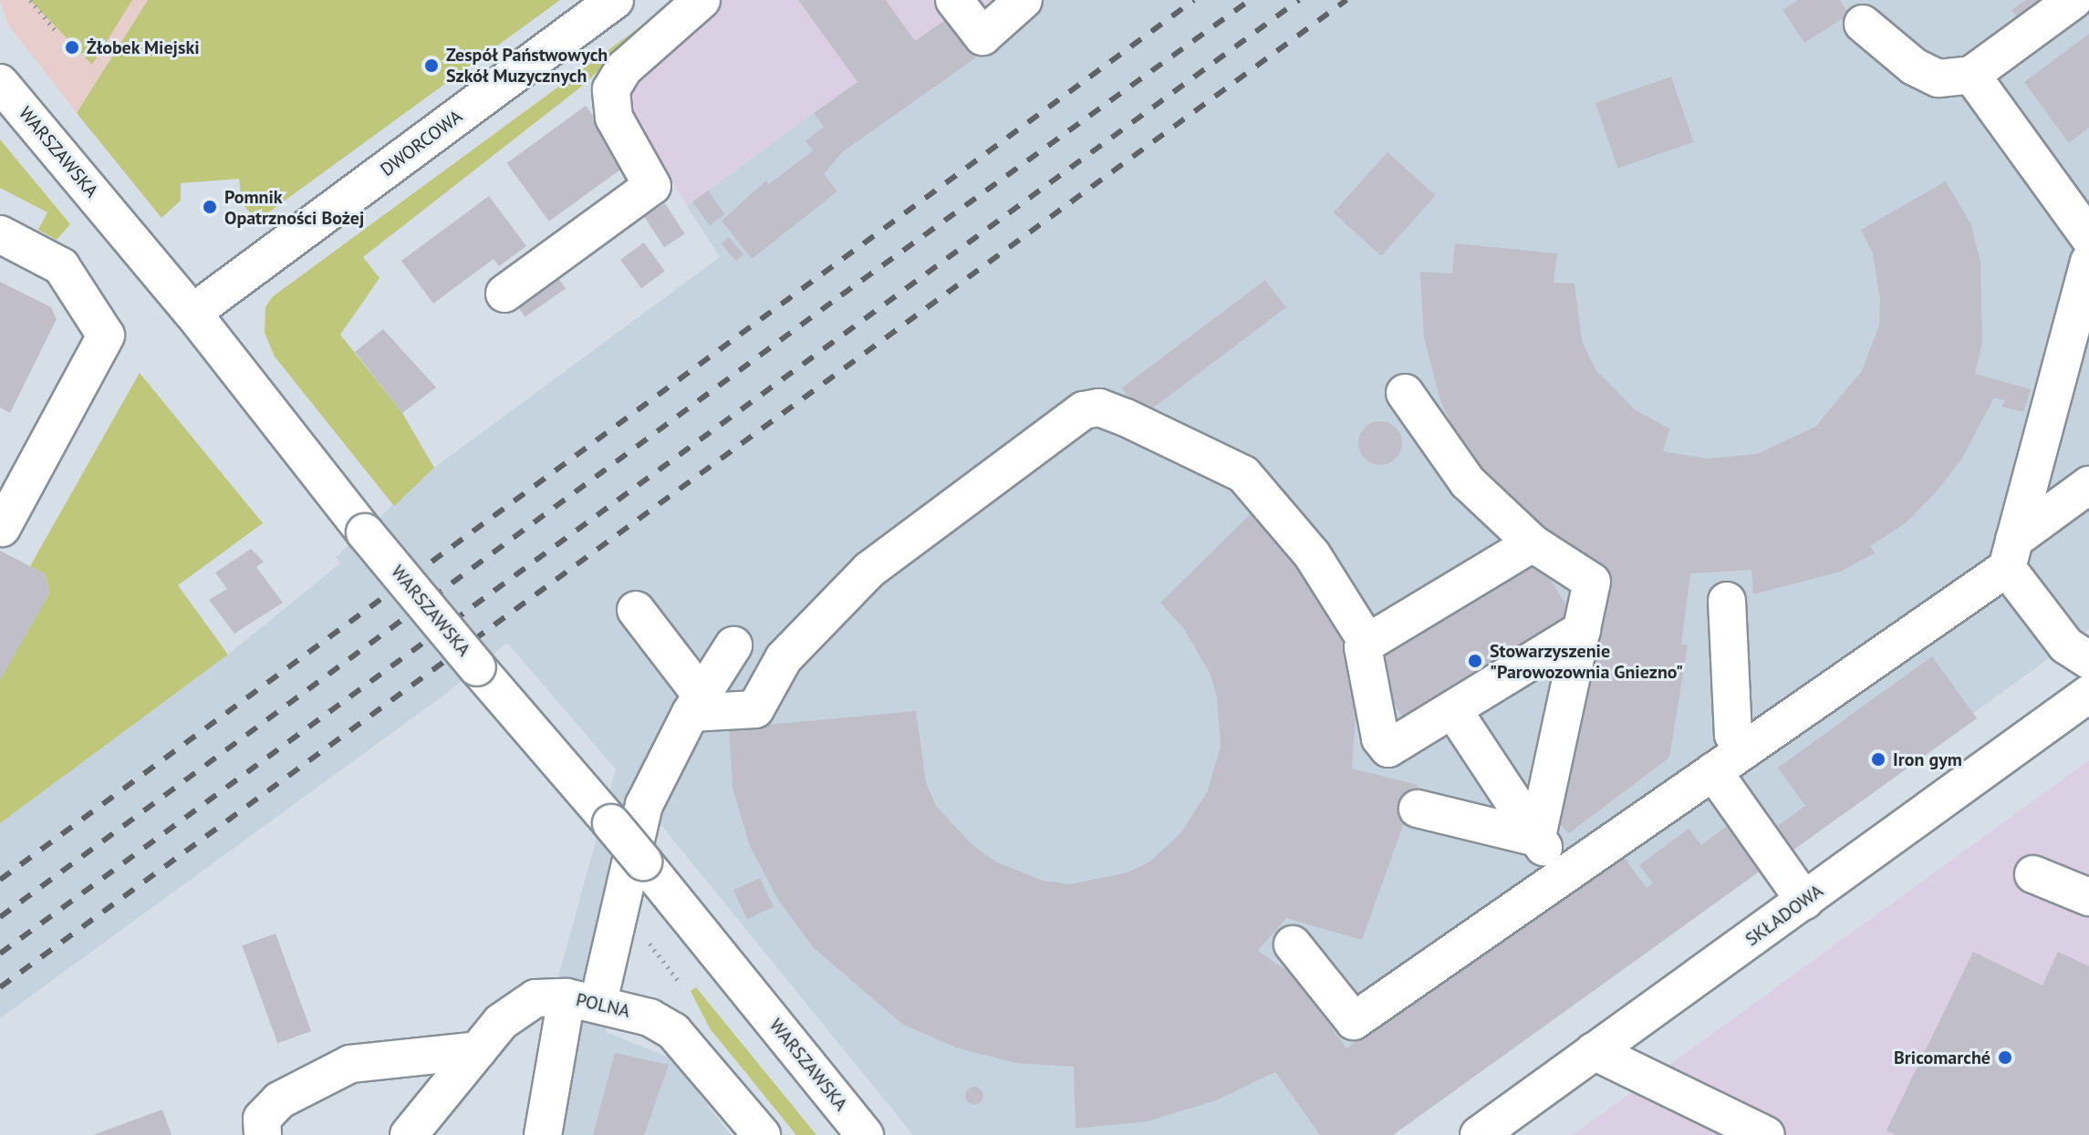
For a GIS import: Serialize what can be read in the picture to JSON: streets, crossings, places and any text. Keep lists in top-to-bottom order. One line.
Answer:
{"streets":{"street":["DWORCOWA","WARSZAWSKA","SKŁADOWA","POLNA"]},"crossings":[["DWORCOWA","WARSZAWSKA"]],"places":["Żłobek Miejski","Zespół Państwowych Szkół Muzycznych","Pomnik Opatrzności Bożej","Stowarzyszenie \"Parowozownia Gniezno\"","Iron gym","Bricomarché"]}
